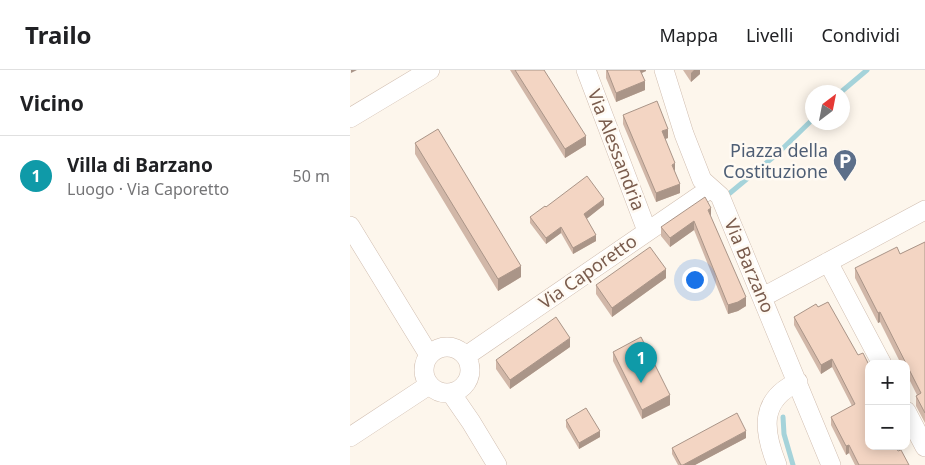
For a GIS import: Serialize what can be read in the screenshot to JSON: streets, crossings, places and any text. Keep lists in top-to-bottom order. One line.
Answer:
{"streets":{"street":["Via Alessandria","Via Barzano","Via Caporetto"]},"crossings":[["Via Alessandria","Via Caporetto"],["Via Barzano","Via Caporetto"]],"places":{"parking":["Piazza della Costituzione"]},"north":"top right","page":{"header":"Trailo","nav":["Mappa","Livelli","Condividi"],"heading":"Vicino","list":[{"mark":"1","name":"Villa di Barzano","note":"Luogo · Via Caporetto","value":"50 m"}],"pins":"1","map_buttons":["+","−"]}}
